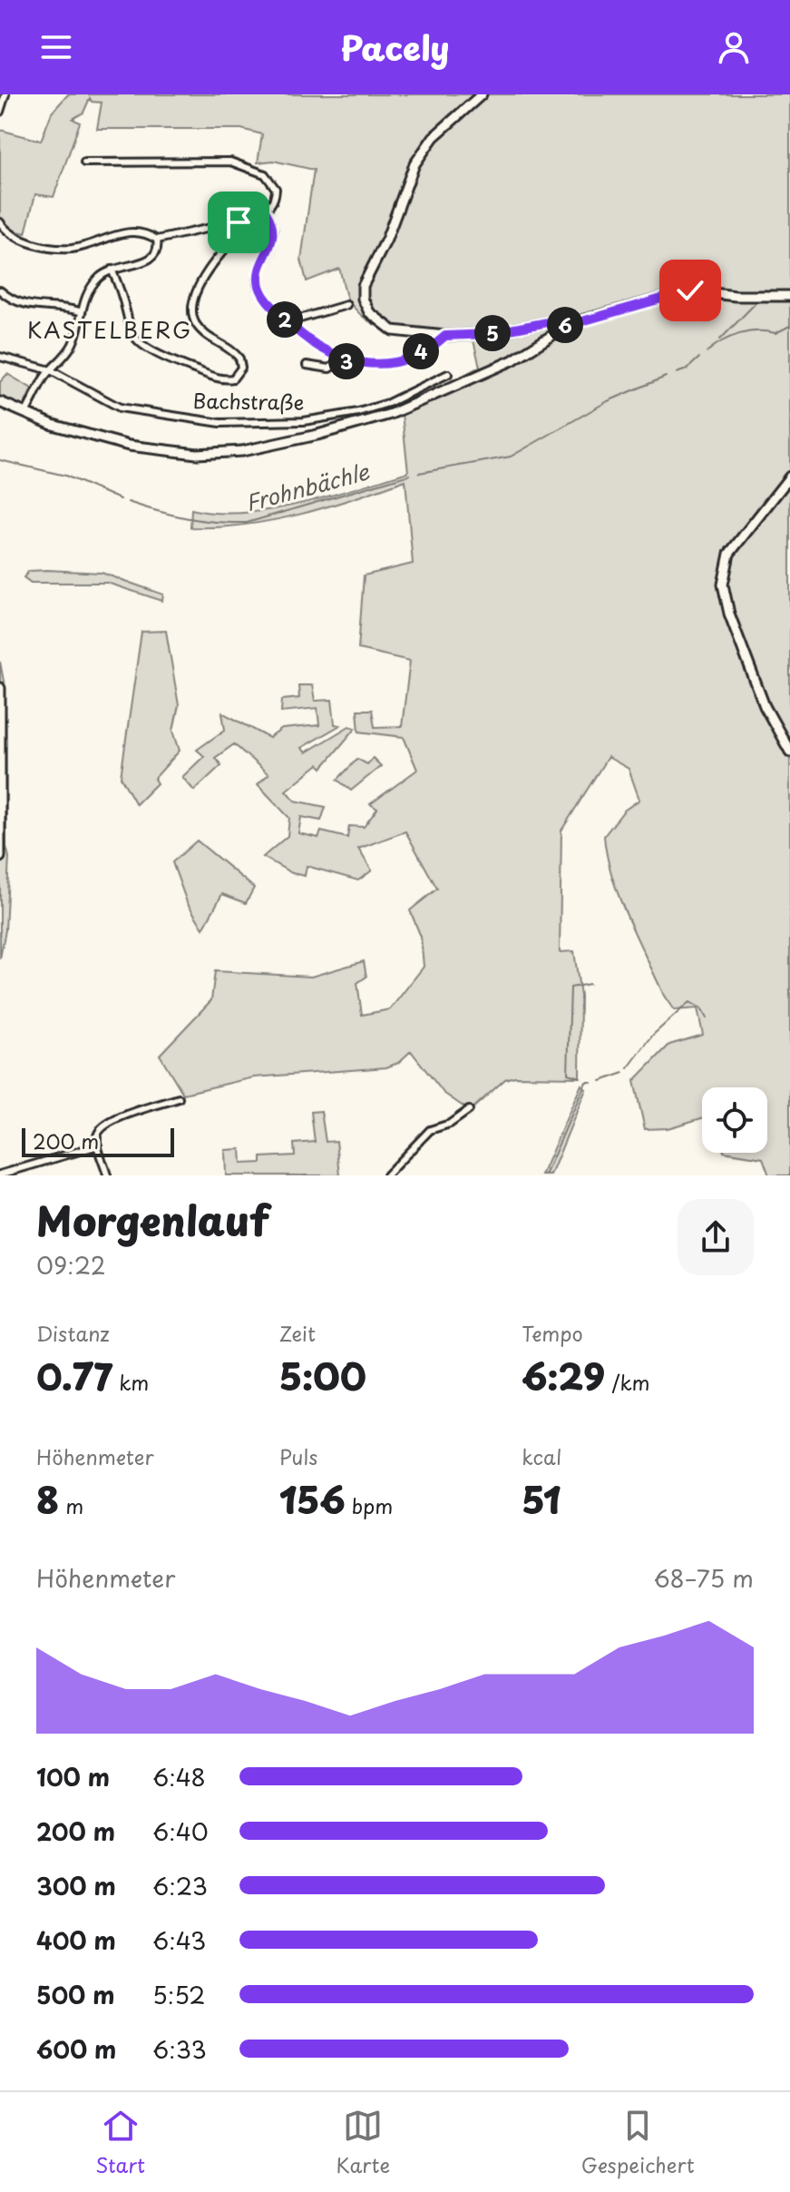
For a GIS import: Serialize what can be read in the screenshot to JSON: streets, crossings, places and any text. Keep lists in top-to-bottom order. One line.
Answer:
{"streets":{"street":["Bachstraße"]},"districts":["KASTELBERG"],"water":["Frohnbächle"],"scale_bar":"200 m","page":{"header":"Pacely","pins":["2","6","5","4","3"],"scale":"200 m","heading":["Morgenlauf","09:22"],"stats":[["Distanz","0.77 km"],["Zeit","5:00"],["Tempo","6:29 /km"],["Höhenmeter","8 m"],["Puls","156 bpm"],["kcal","51"]],"chart":["Höhenmeter","68–75 m"],"list":[{"name":"100 m","note":"6:48"},{"name":"200 m","note":"6:40"},{"name":"300 m","note":"6:23"},{"name":"400 m","note":"6:43"},{"name":"500 m","note":"5:52"},{"name":"600 m","note":"6:33"}],"tabs":["Start","Karte","Gespeichert"]}}
